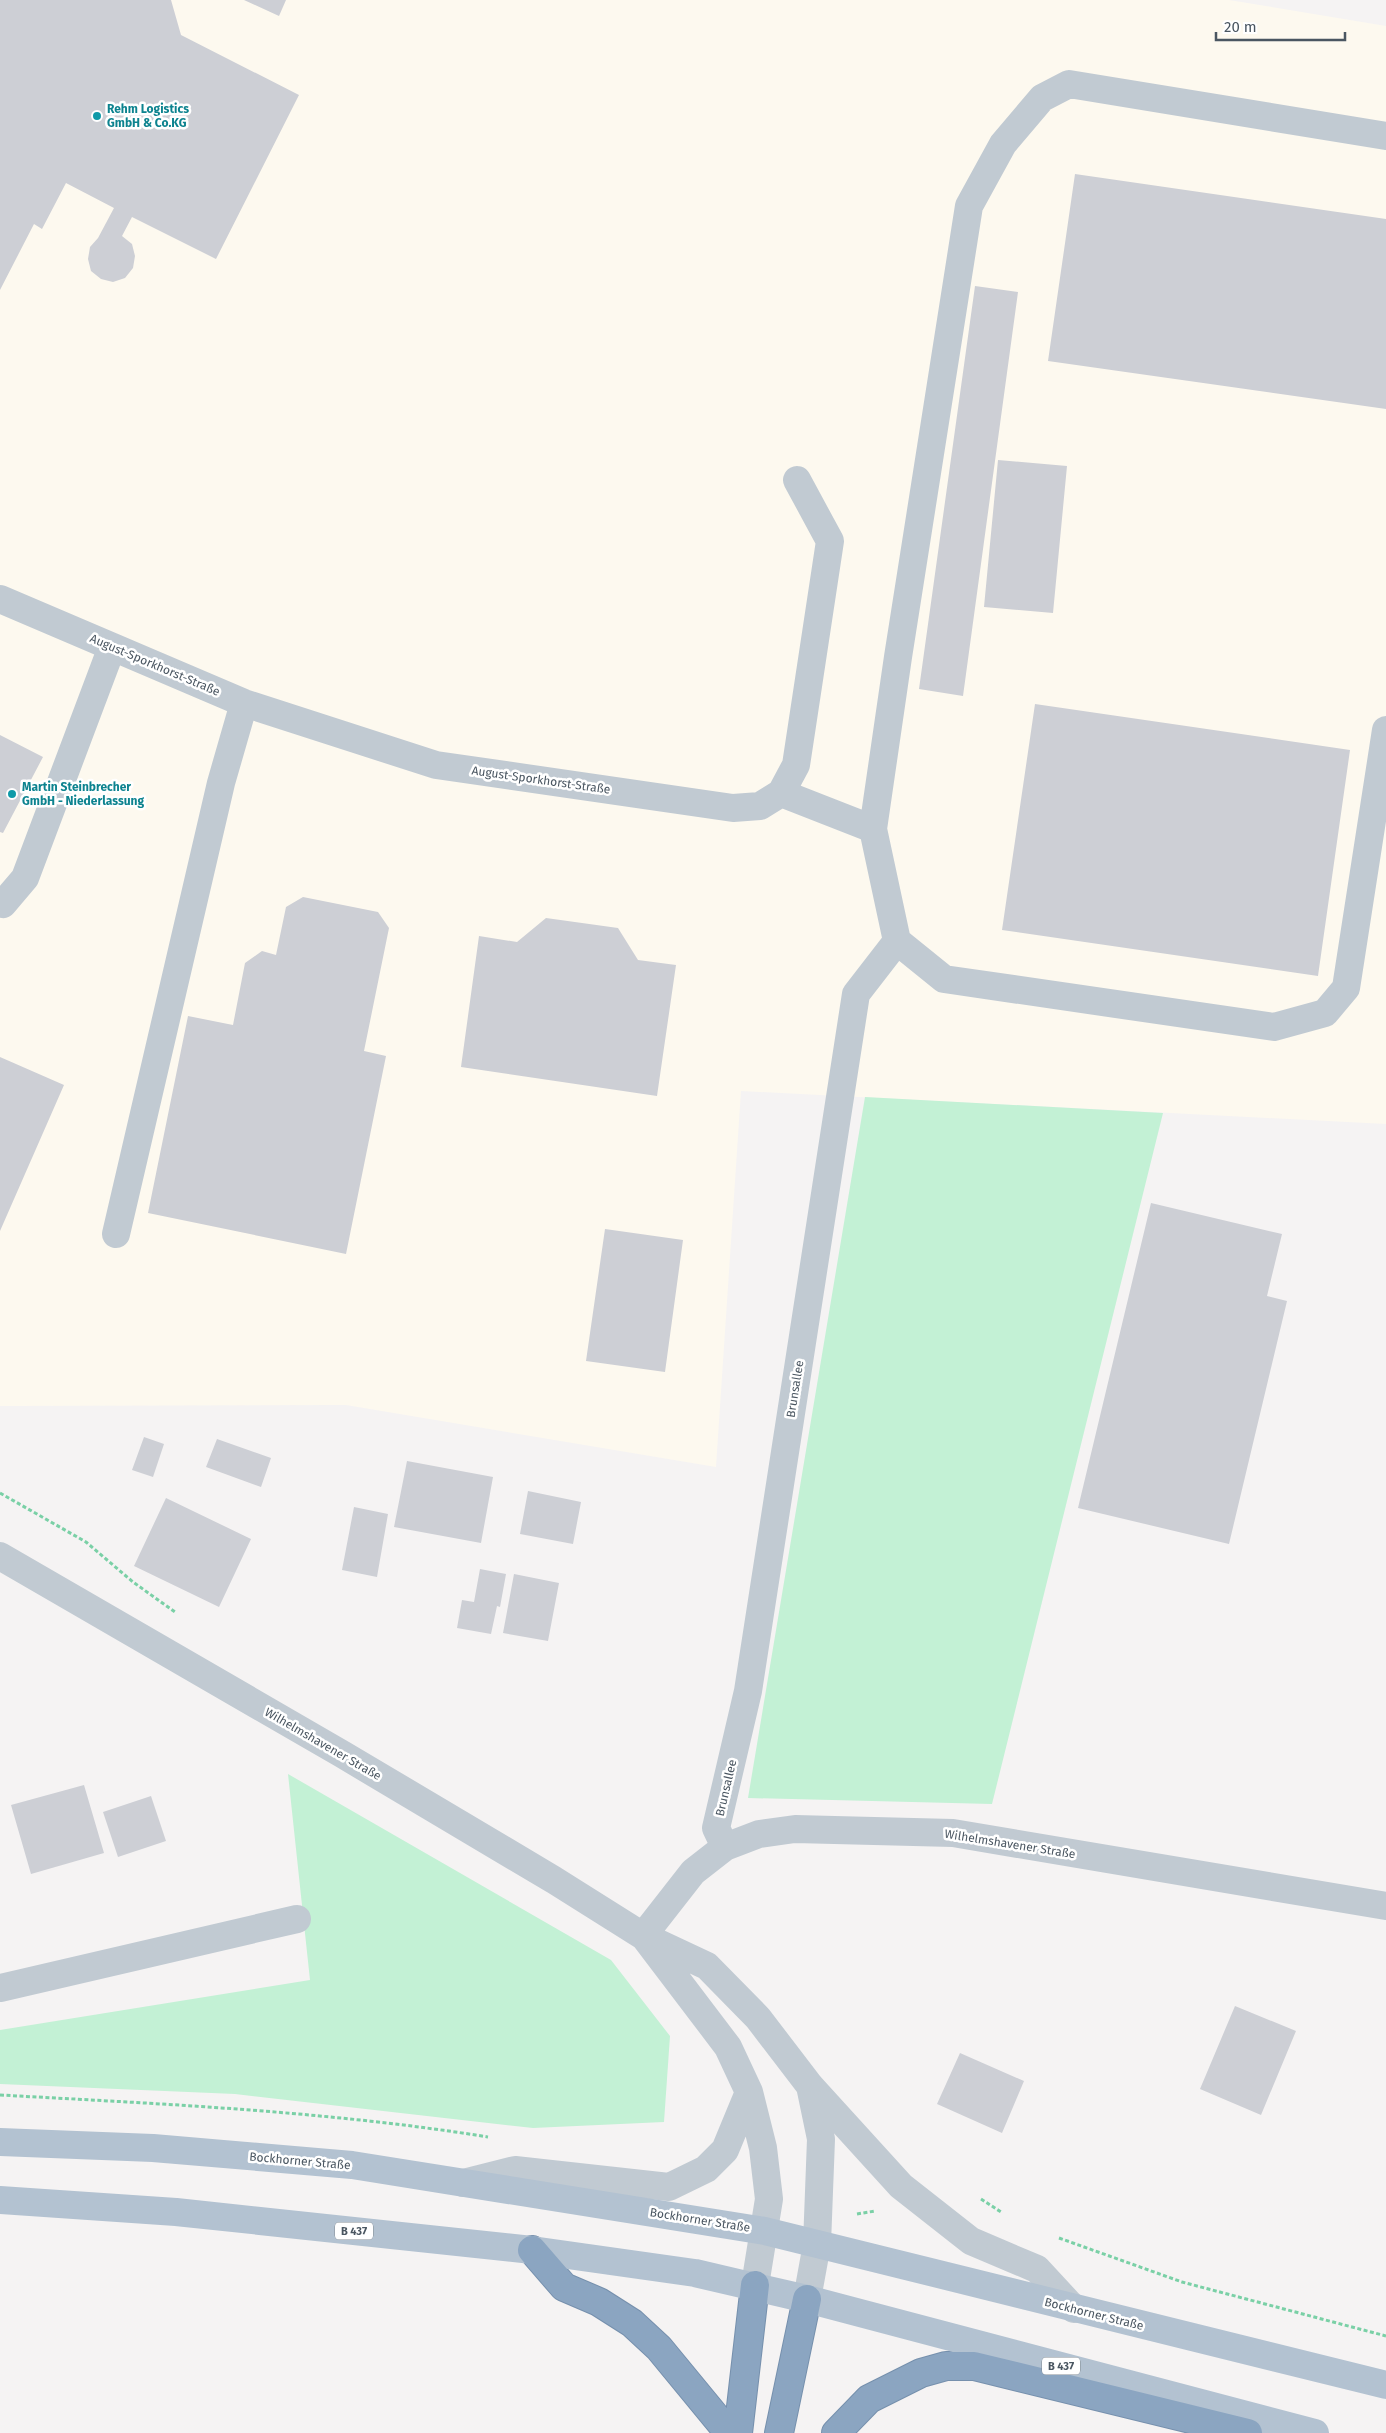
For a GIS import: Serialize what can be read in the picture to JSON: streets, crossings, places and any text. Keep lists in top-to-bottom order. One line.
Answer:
{"streets":{"main road":["Bockhorner Straße","B 437"],"street":["August-Sporkhorst-Straße","Brunsallee","Wilhelmshavener Straße"]},"crossings":[["Brunsallee","Wilhelmshavener Straße"],["Wilhelmshavener Straße","Bockhorner Straße"],["Wilhelmshavener Straße","B 437"]],"places":["Rehm Logistics GmbH & Co.KG","Martin Steinbrecher GmbH - Niederlassung"],"scale_bar":"20 m"}
